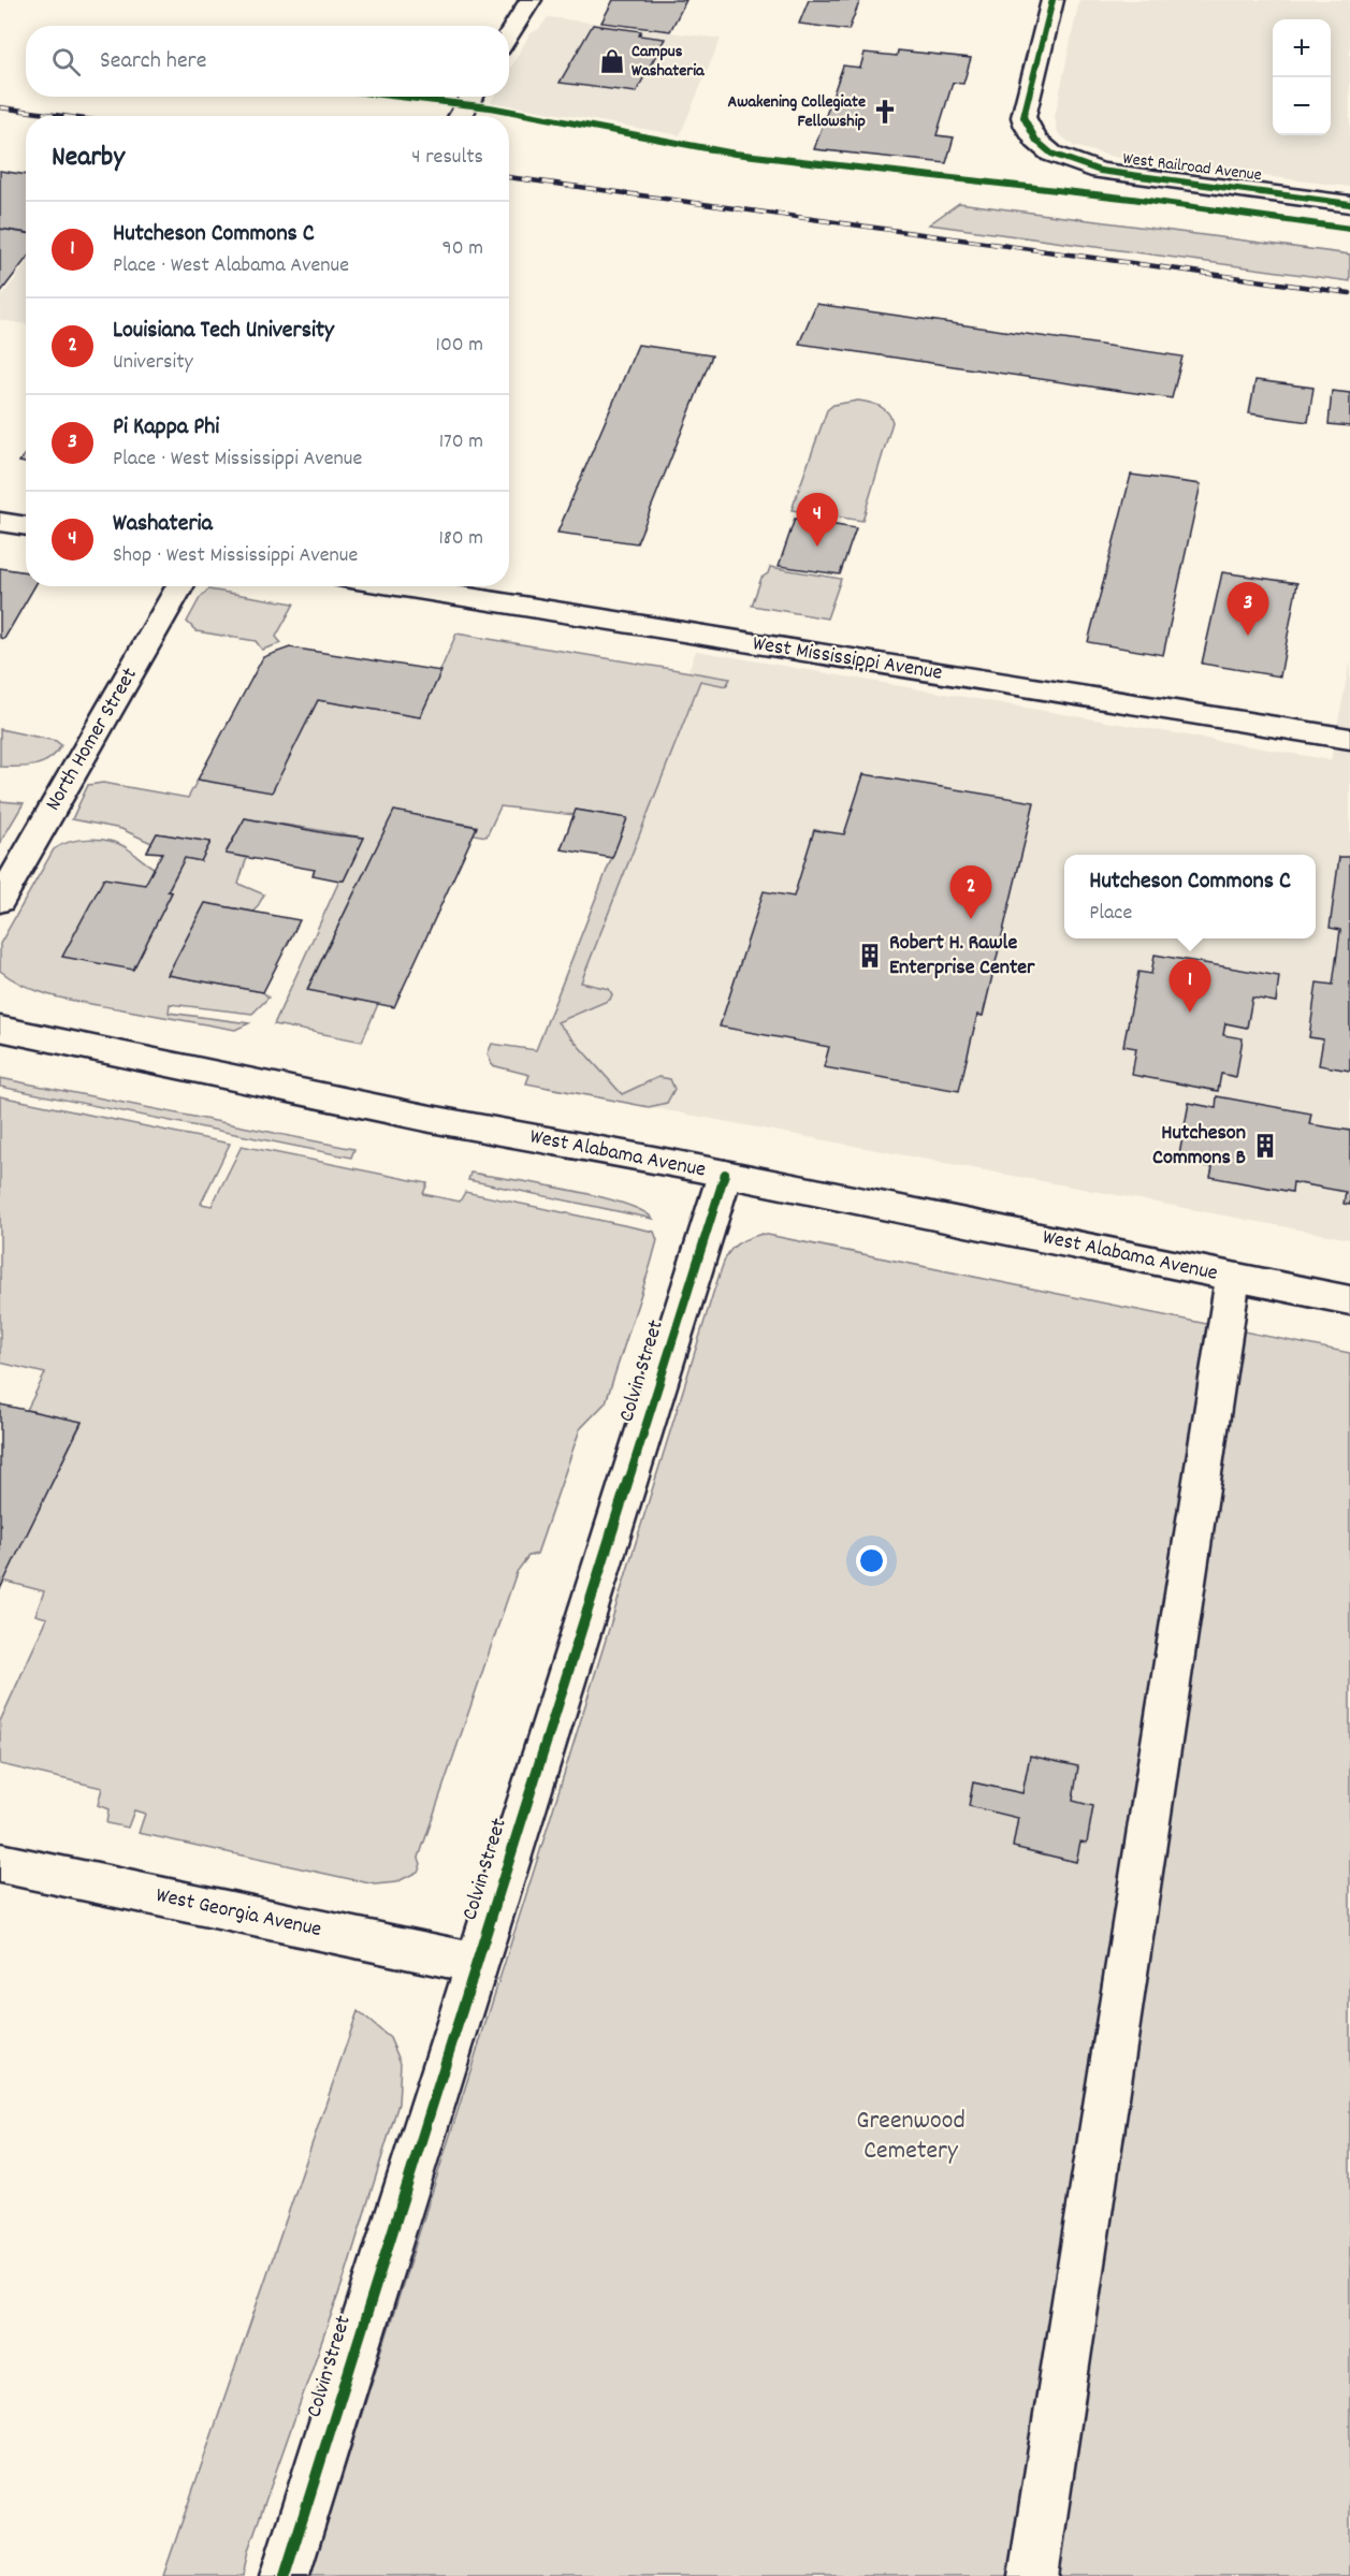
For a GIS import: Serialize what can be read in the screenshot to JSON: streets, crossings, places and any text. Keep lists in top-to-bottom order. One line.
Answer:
{"streets":{"street":["West Railroad Avenue","West Mississippi Avenue","North Homer Street","West Alabama Avenue","Colvin Street","West Georgia Avenue"]},"crossings":[["West Alabama Avenue","Colvin Street"],["Colvin Street","West Georgia Avenue"]],"parks":["Greenwood Cemetery"],"places":{"shop":["Campus Washateria"],"church":["Awakening Collegiate Fellowship"],"building":["Robert H. Rawle Enterprise Center","Hutcheson Commons B"]},"page":{"map_buttons":["+","−"],"search":"Search here","heading":["Nearby","4 results"],"list":[{"mark":"1","name":"Hutcheson Commons C","note":"Place · West Alabama Avenue","value":"90 m"},{"mark":"2","name":"Louisiana Tech University","note":"University","value":"100 m"},{"mark":"3","name":"Pi Kappa Phi","note":"Place · West Mississippi Avenue","value":"170 m"},{"mark":"4","name":"Washateria","note":"Shop · West Mississippi Avenue","value":"180 m"}],"pins":["4","3","2","1"],"popup":["Hutcheson Commons C","Place"]}}
